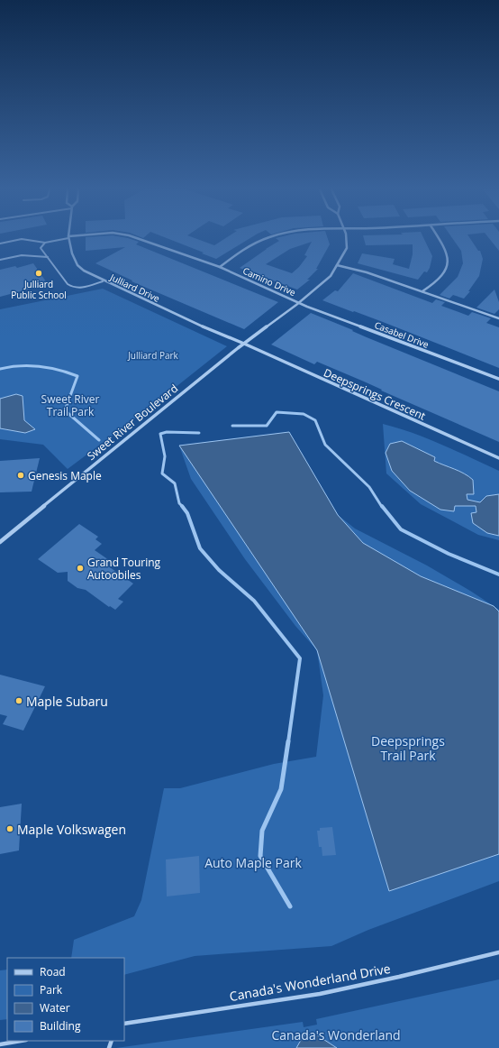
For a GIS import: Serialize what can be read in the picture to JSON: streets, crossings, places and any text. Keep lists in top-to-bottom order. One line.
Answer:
{"streets":{"street":["Camino Drive","Julliard Drive","Casabel Drive","Deepsprings Crescent","Sweet River Boulevard"],"lane":["Canada's Wonderland Drive"]},"crossings":[["Camino Drive","Casabel Drive"],["Camino Drive","Sweet River Boulevard"],["Julliard Drive","Deepsprings Crescent"],["Julliard Drive","Sweet River Boulevard"],["Casabel Drive","Sweet River Boulevard"],["Deepsprings Crescent","Sweet River Boulevard"]],"parks":["Julliard Park","Sweet River Trail Park","Deepsprings Trail Park","Auto Maple Park","Canada's Wonderland"],"places":["Julliard Public School","Genesis Maple","Grand Touring Autoobiles","Maple Subaru","Maple Volkswagen"],"legend":["Road","Park","Water","Building"]}
